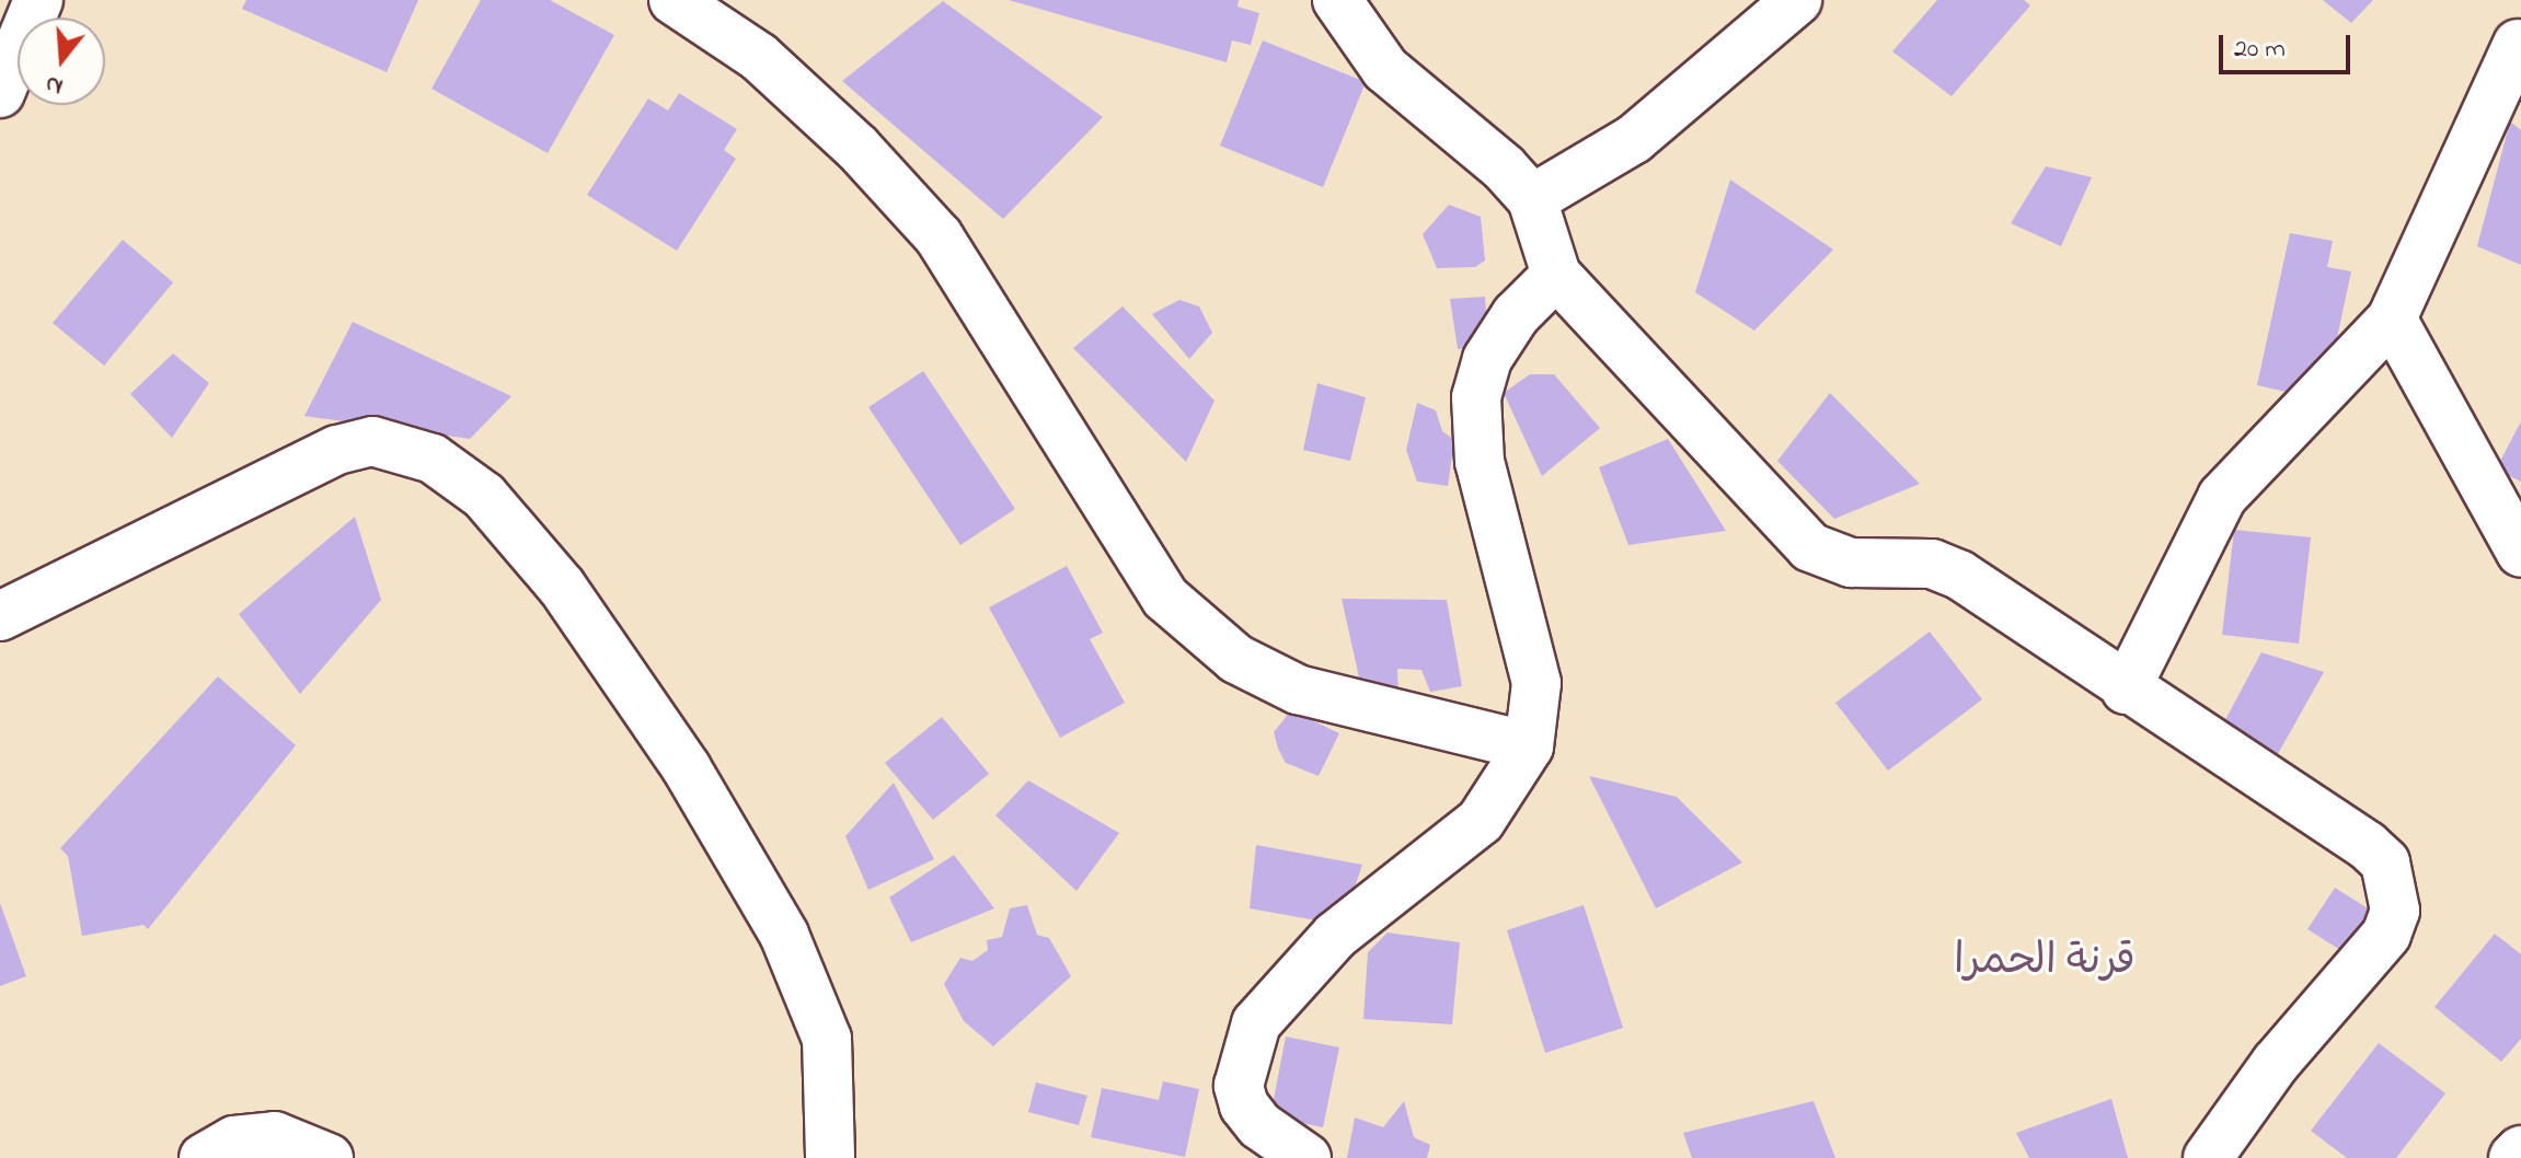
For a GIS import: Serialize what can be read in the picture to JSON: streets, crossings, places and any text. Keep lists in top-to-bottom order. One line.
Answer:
{"districts":["قرنة الحمرا"],"scale_bar":"20 m","north":"bottom"}
